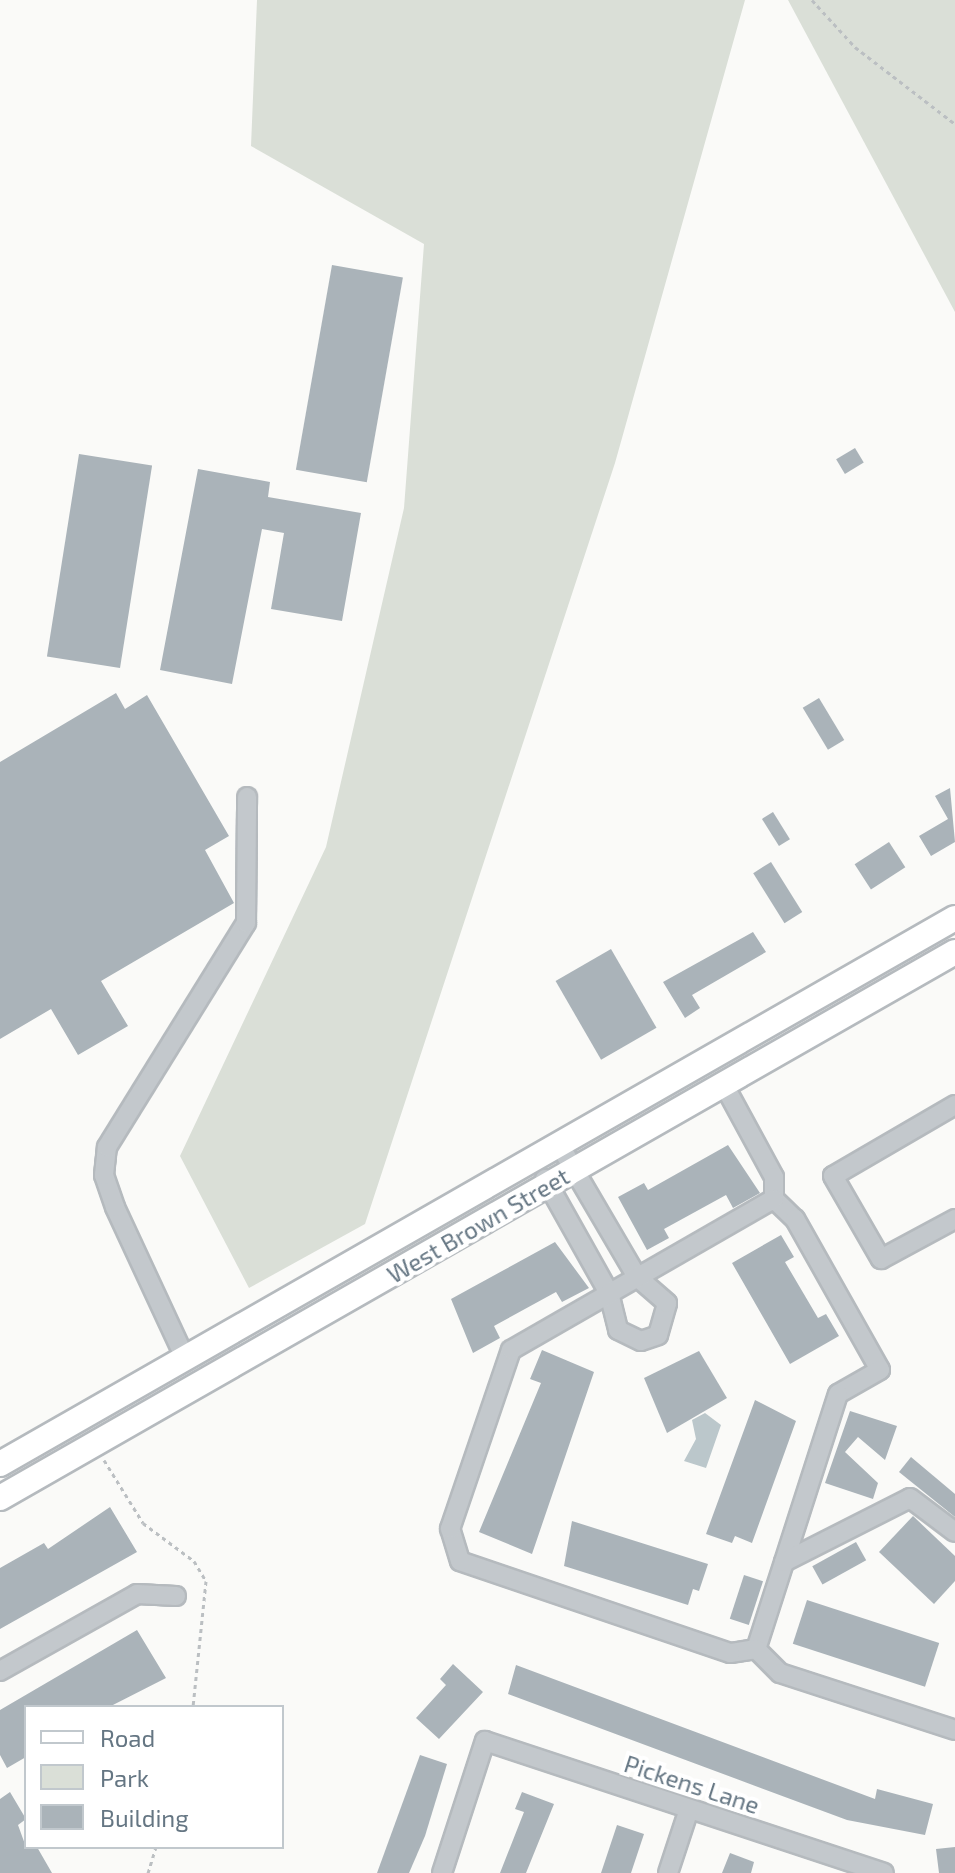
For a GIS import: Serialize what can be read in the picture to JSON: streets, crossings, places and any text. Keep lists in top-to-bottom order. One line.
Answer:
{"streets":{"main road":["West Brown Street"],"street":["Pickens Lane"]},"legend":["Road","Park","Building"]}
